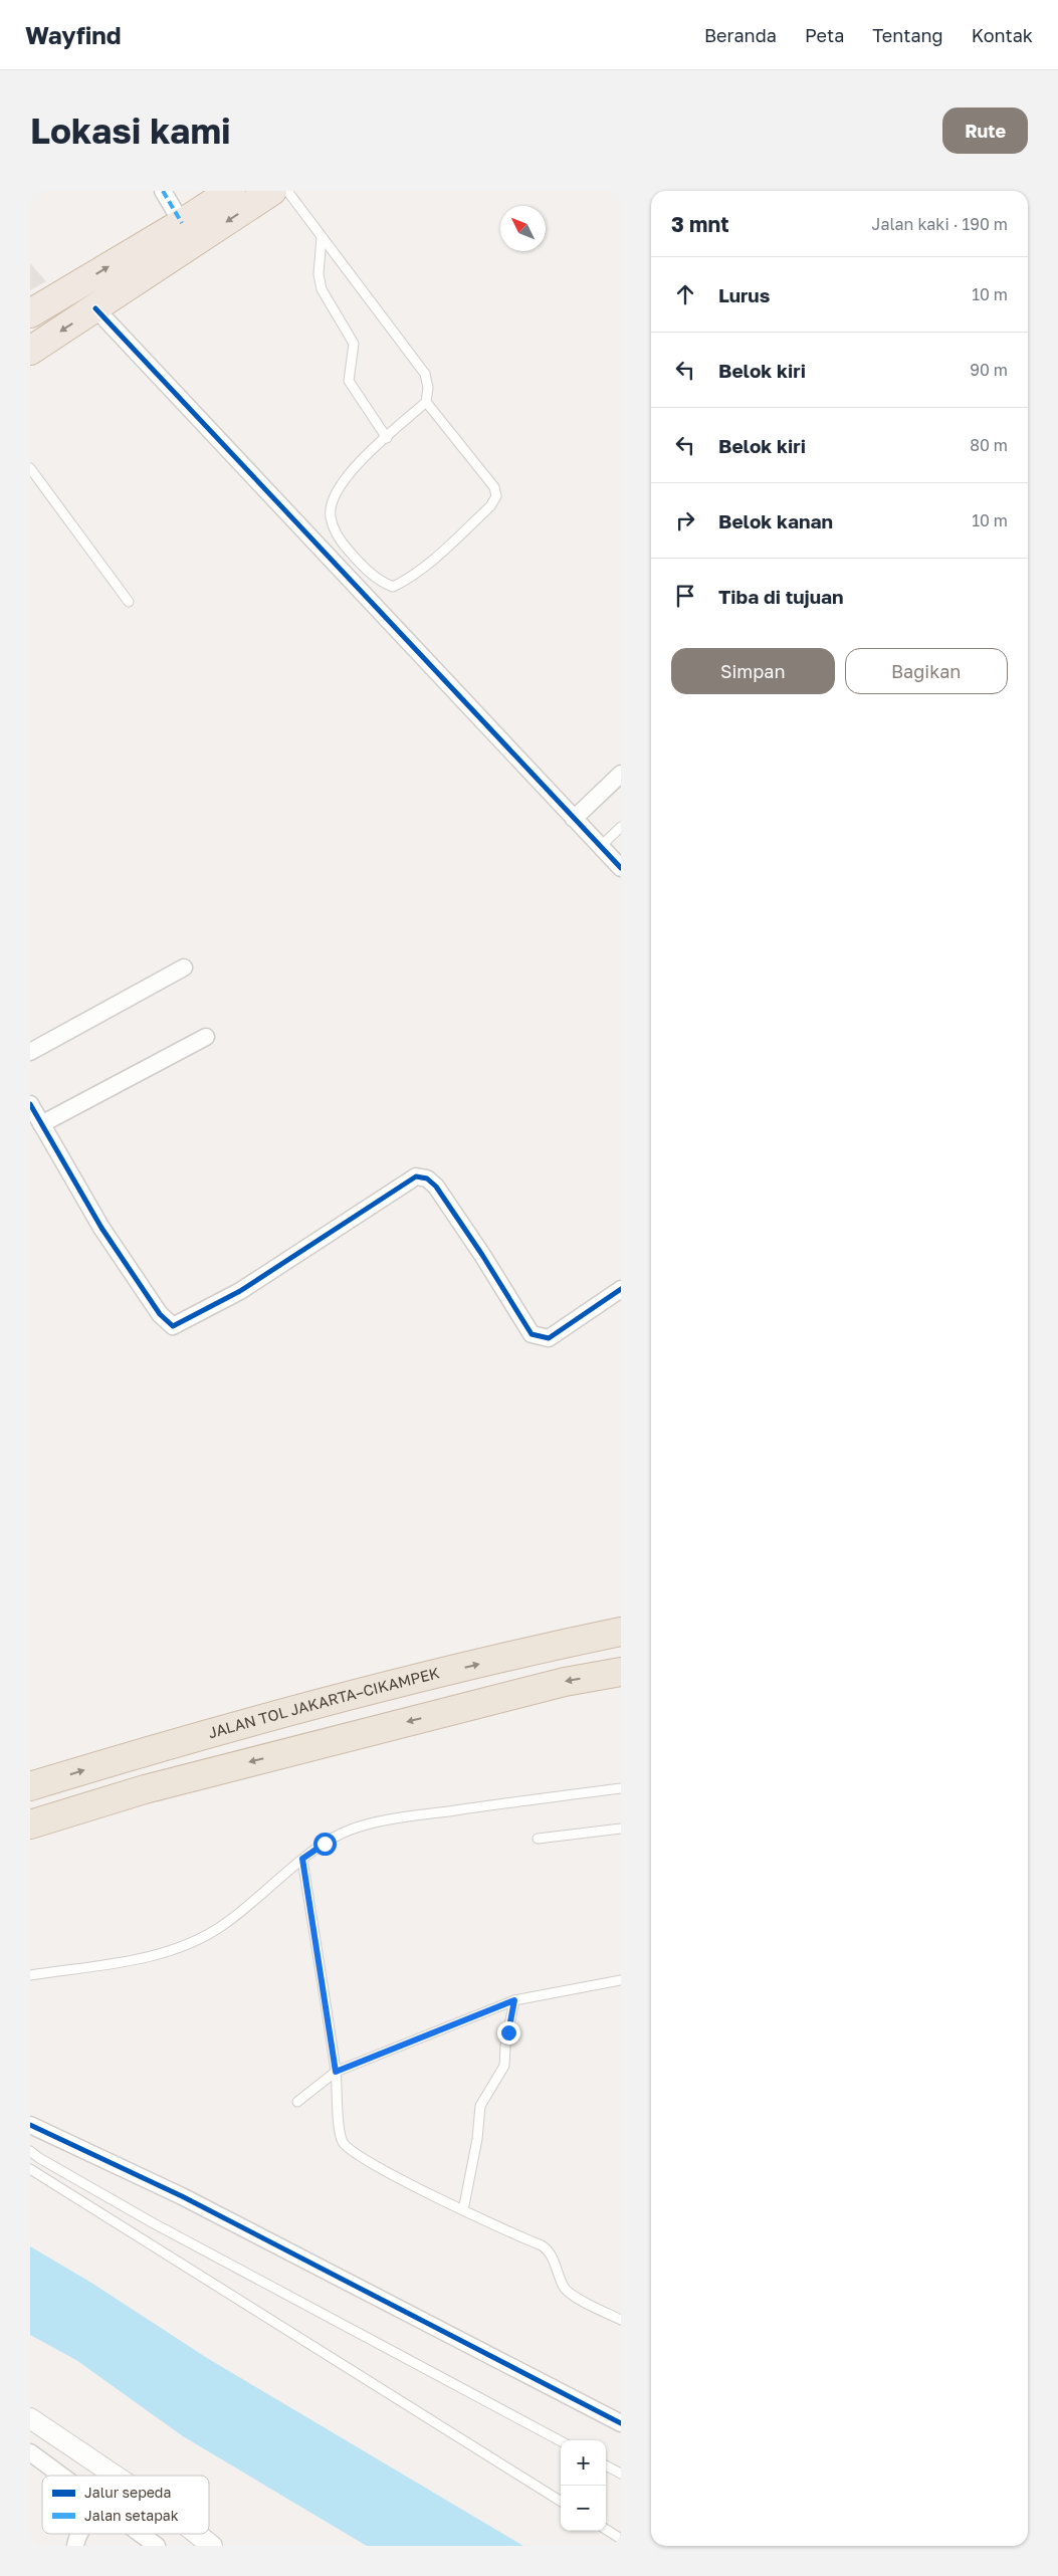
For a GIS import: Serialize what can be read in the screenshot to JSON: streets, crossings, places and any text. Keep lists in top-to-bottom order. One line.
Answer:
{"streets":{"highway":["JALAN TOL JAKARTA–CIKAMPEK"]},"legend":["Jalur sepeda","Jalan setapak"],"north":"top left","page":{"header":"Wayfind","nav":["Beranda","Peta","Tentang","Kontak"],"buttons":["Rute",["Simpan","Bagikan"]],"title":"Lokasi kami","heading":["3 mnt","Jalan kaki · 190 m"],"list":[["Lurus","10 m"],["Belok kiri","90 m"],["Belok kiri","80 m"],["Belok kanan","10 m"],"Tiba di tujuan"],"map_buttons":["+","−"]}}
